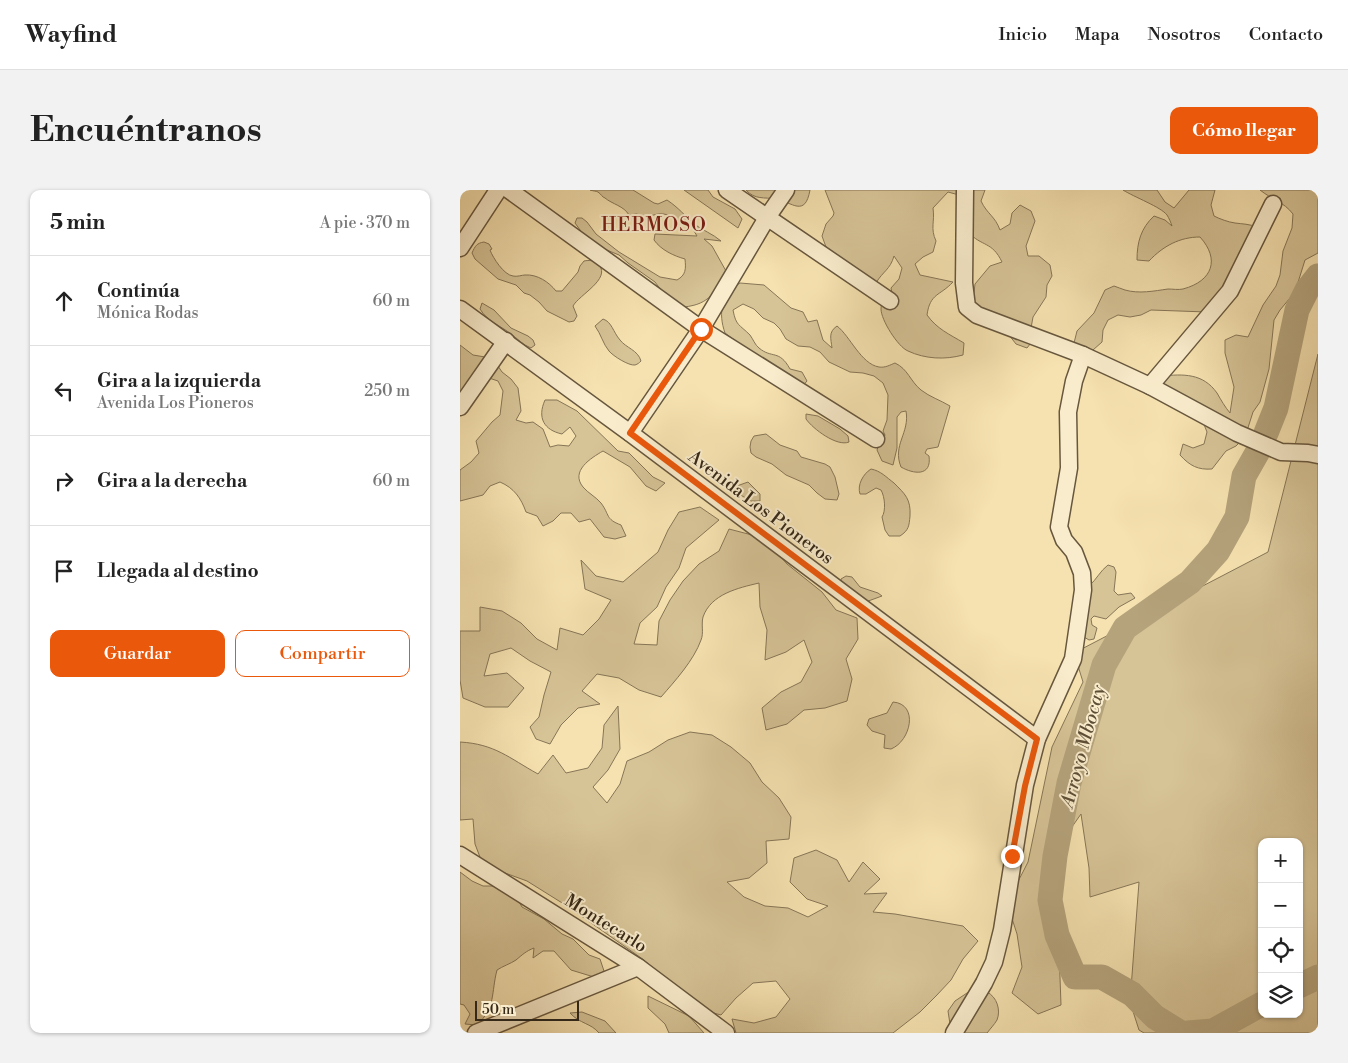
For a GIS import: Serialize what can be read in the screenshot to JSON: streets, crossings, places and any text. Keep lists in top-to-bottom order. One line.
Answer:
{"streets":{"street":["Avenida Los Pioneros","Montecarlo"]},"districts":["HERMOSO"],"water":["Arroyo Mbocay"],"scale_bar":"50 m","page":{"header":"Wayfind","nav":["Inicio","Mapa","Nosotros","Contacto"],"buttons":["Cómo llegar",["Guardar","Compartir"]],"title":"Encuéntranos","heading":["5 min","A pie · 370 m"],"list":[["Continúa","Mónica Rodas","60 m"],["Gira a la izquierda","Avenida Los Pioneros","250 m"],["Gira a la derecha","60 m"],"Llegada al destino"],"map_buttons":["+","−"],"scale":"50 m"}}
